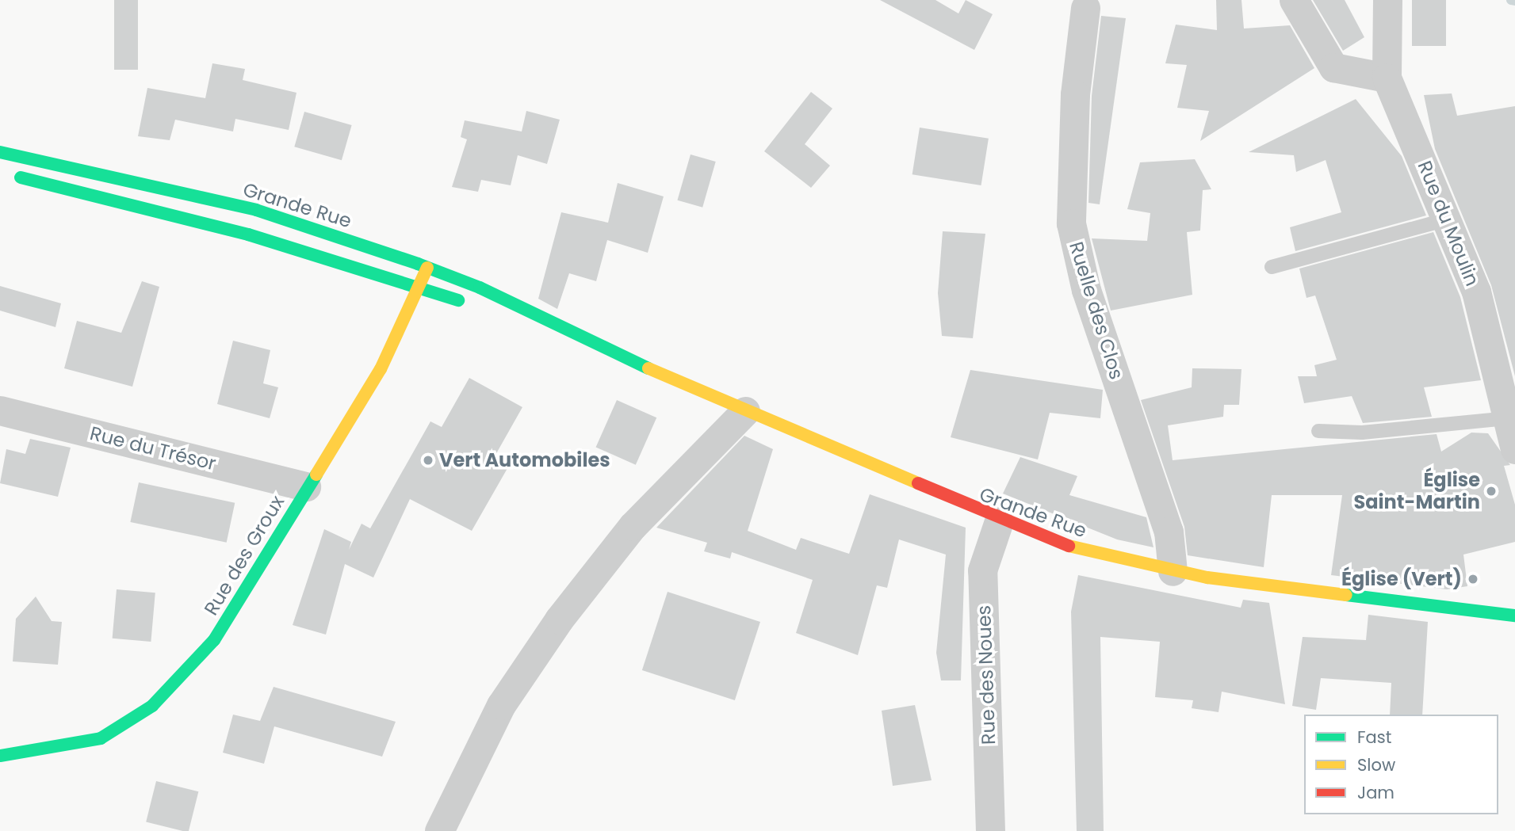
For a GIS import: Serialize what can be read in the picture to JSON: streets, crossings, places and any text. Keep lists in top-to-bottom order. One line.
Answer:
{"streets":{"main road":["Grande Rue","Rue des Groux"],"street":["Rue du Moulin","Ruelle des Clos","Rue du Trésor","Rue des Noues"]},"crossings":[["Grande Rue","Ruelle des Clos"],["Grande Rue","Rue des Groux"],["Grande Rue","Rue des Noues"],["Rue du Trésor","Rue des Groux"]],"places":["Vert Automobiles","Église Saint-Martin","Église (Vert)"],"legend":["Fast","Slow","Jam"]}
